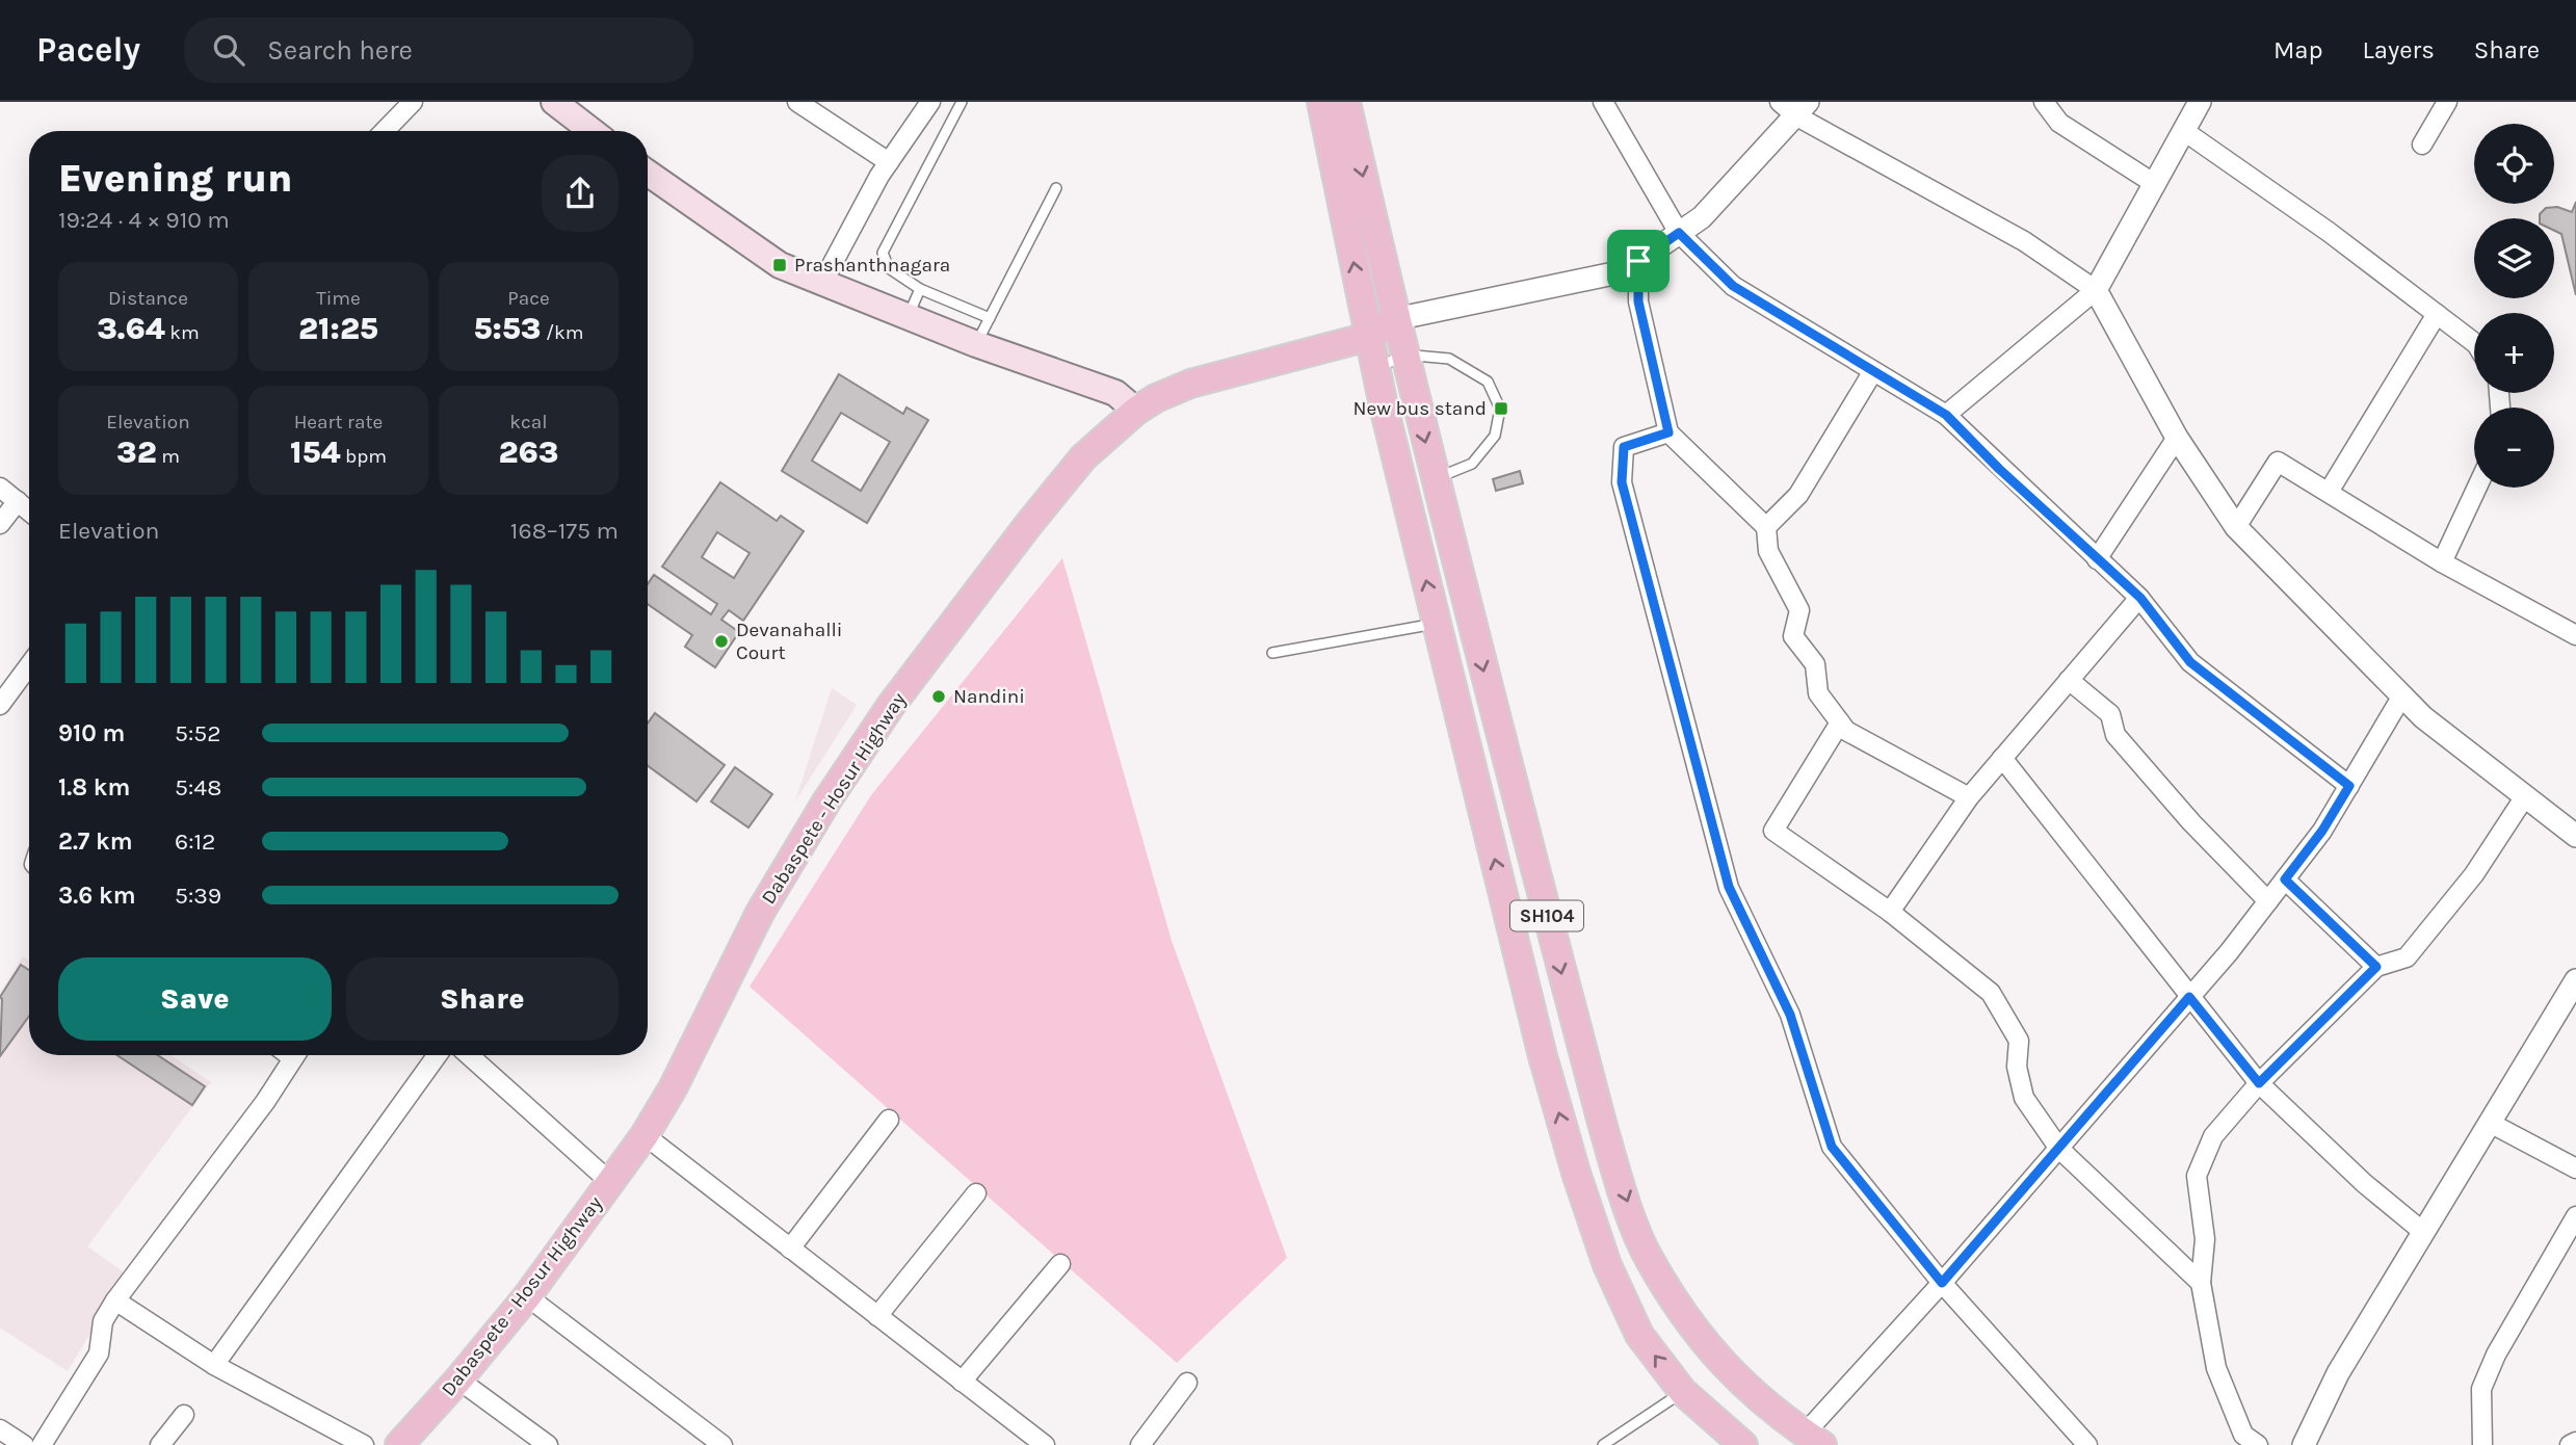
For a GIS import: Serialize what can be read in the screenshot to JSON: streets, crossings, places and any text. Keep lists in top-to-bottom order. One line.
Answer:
{"streets":{"main road":["Dabaspete - Hosur Highway","SH104"]},"crossings":[["Dabaspete - Hosur Highway","SH104"]],"places":{"transit":["Prashanthnagara","New bus stand"],"other":["Devanahalli Court","Nandini"]},"page":{"header":"Pacely","search":"Search here","nav":["Map","Layers","Share"],"map_buttons":["+","−"],"heading":["Evening run","19:24 · 4 × 910 m"],"stats":[["Distance","3.64 km"],["Time","21:25"],["Pace","5:53 /km"],["Elevation","32 m"],["Heart rate","154 bpm"],["kcal","263"]],"chart":["Elevation","168–175 m"],"list":[{"name":"910 m","note":"5:52"},{"name":"1.8 km","note":"5:48"},{"name":"2.7 km","note":"6:12"},{"name":"3.6 km","note":"5:39"}],"buttons":["Save","Share"]}}
